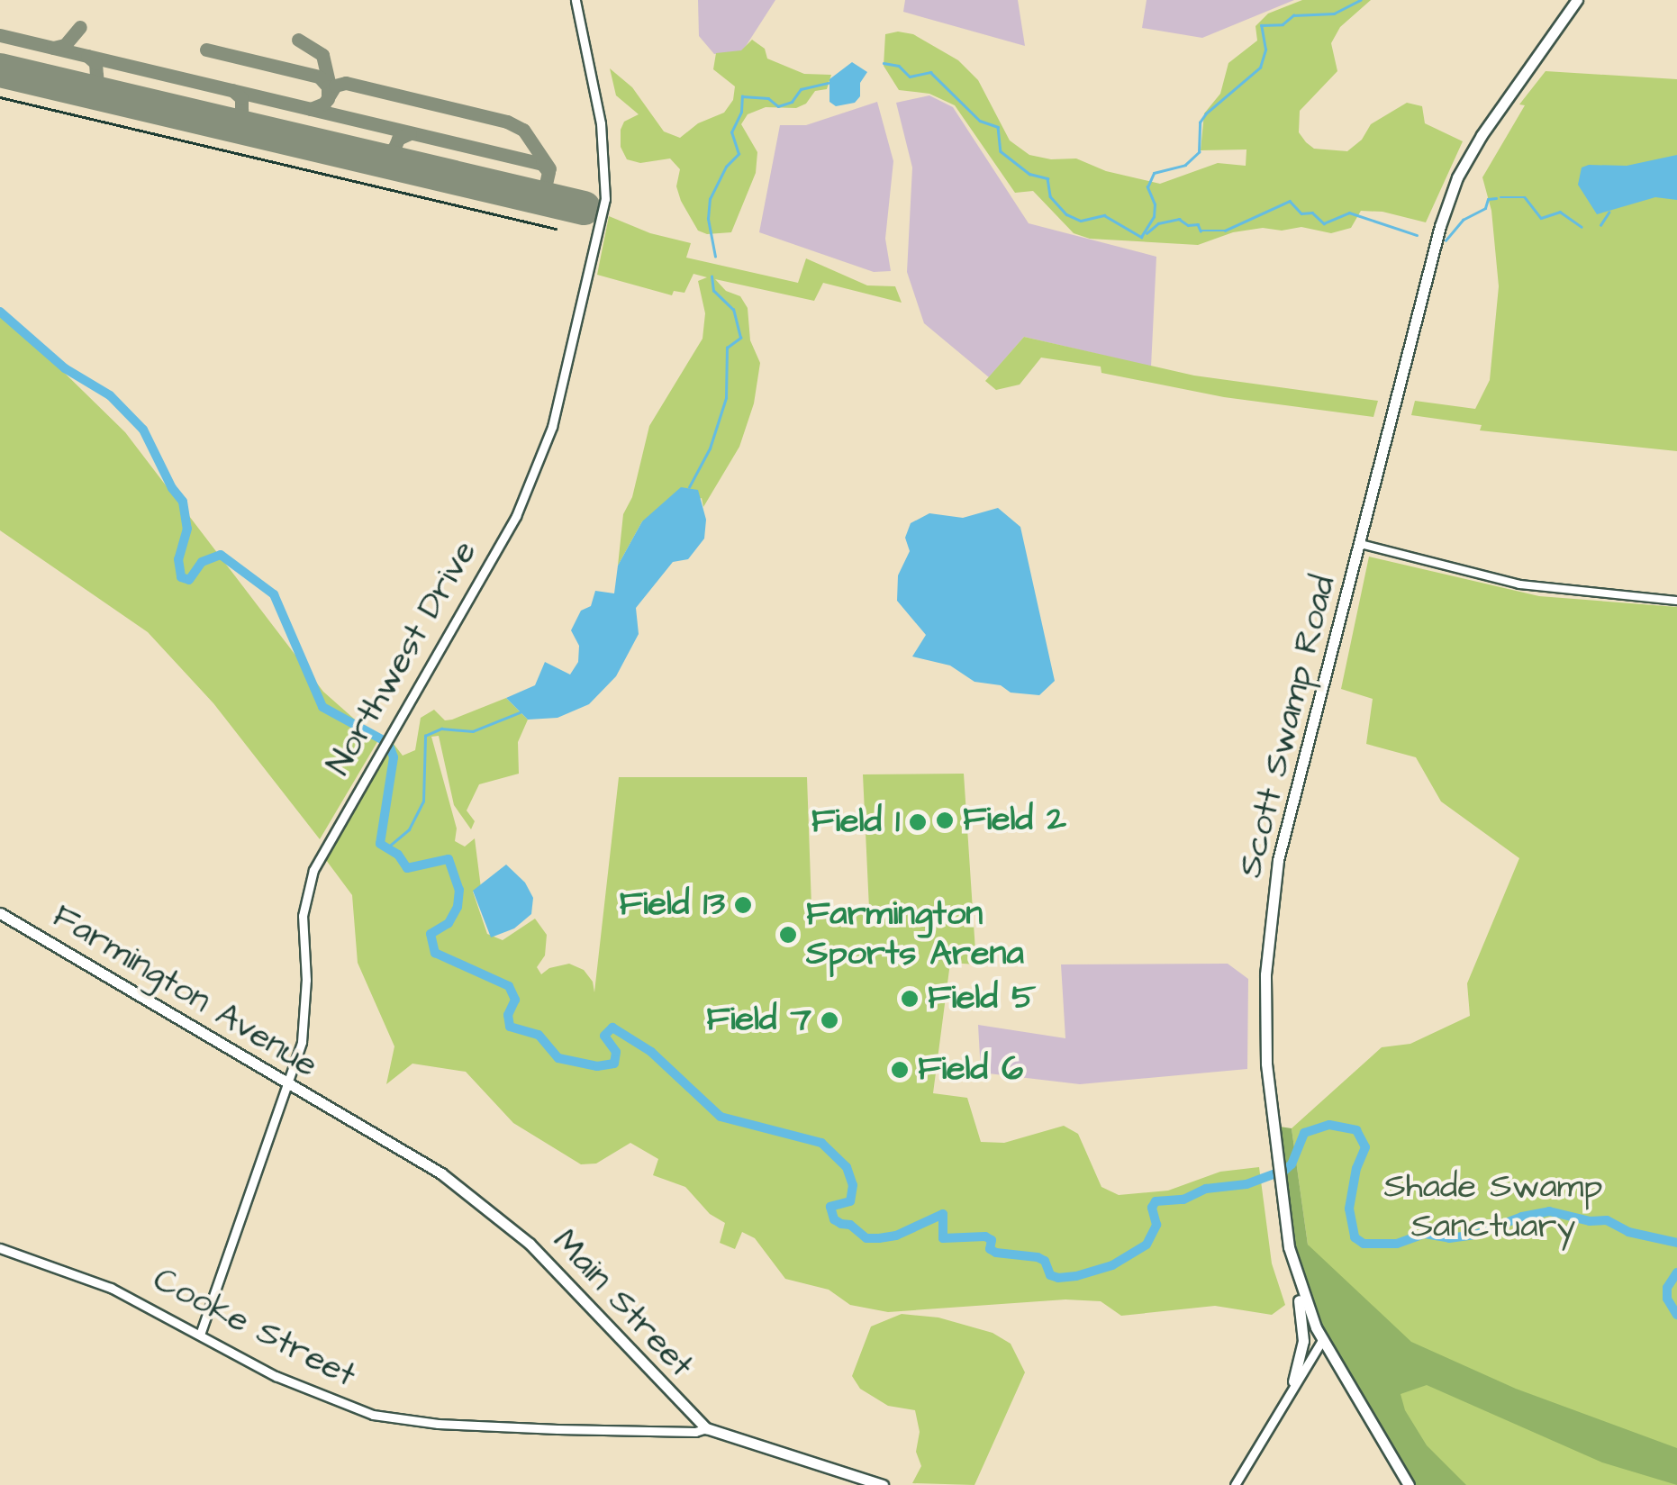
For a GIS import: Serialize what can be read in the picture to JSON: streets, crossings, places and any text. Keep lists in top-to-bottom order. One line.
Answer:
{"streets":{"highway":["Scott Swamp Road","Farmington Avenue","Main Street"],"main road":["Northwest Drive","Cooke Street"]},"crossings":[["Northwest Drive","Farmington Avenue"],["Northwest Drive","Cooke Street"],["Farmington Avenue","Main Street"],["Main Street","Cooke Street"]],"parks":["Shade Swamp Sanctuary"],"places":["Field 2","Field 1","Field 13","Farmington Sports Arena","Field 5","Field 7","Field 6"]}
